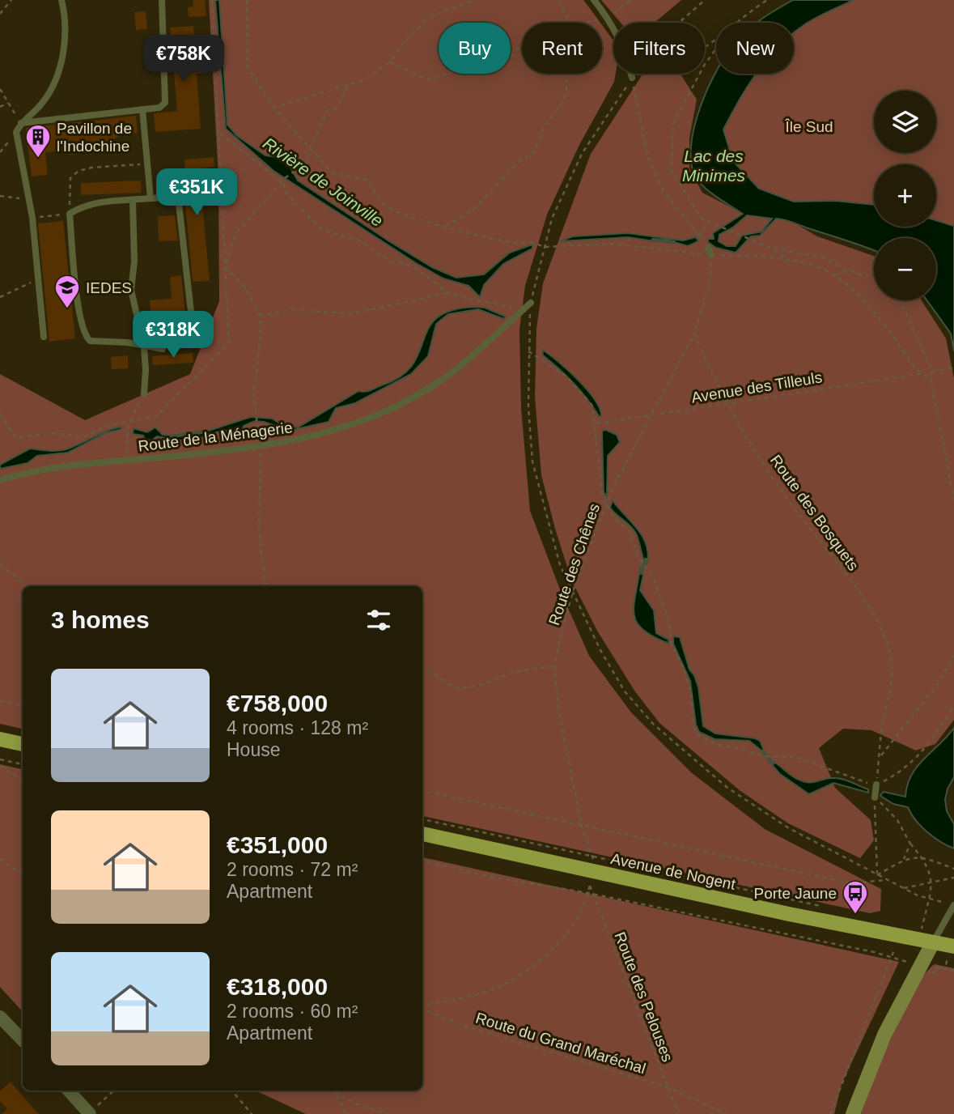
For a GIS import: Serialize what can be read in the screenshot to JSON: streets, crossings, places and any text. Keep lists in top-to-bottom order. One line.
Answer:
{"streets":{"main road":["Avenue de Nogent"],"lane":["Route de la Ménagerie"],"path":["Avenue des Tilleuls","Route des Bosquets","Route des Chênes","Route des Pelouses","Route du Grand Maréchal"]},"crossings":[["Avenue des Tilleuls","Route des Bosquets"],["Avenue des Tilleuls","Route des Chênes"],["Route des Bosquets","Route des Chênes"],["Route des Chênes","Avenue de Nogent"],["Route des Chênes","Route des Pelouses"],["Avenue de Nogent","Route des Pelouses"],["Route des Pelouses","Route du Grand Maréchal"]],"water":["Lac des Minimes","Rivière de Joinville"],"parks":["Île Sud"],"places":{"building":["Pavillon de l'Indochine"],"school or university":["IEDES"],"bus stop":["Porte Jaune"]},"page":{"chip":["Buy","Rent","Filters","New"],"price":["€758K","€351K","€318K"],"map_buttons":["+","−"],"heading":"3 homes","list":[{"name":"€758,000","note":"4 rooms · 128 m² · House"},{"name":"€351,000","note":"2 rooms · 72 m² · Apartment"},{"name":"€318,000","note":"2 rooms · 60 m² · Apartment"}]}}
